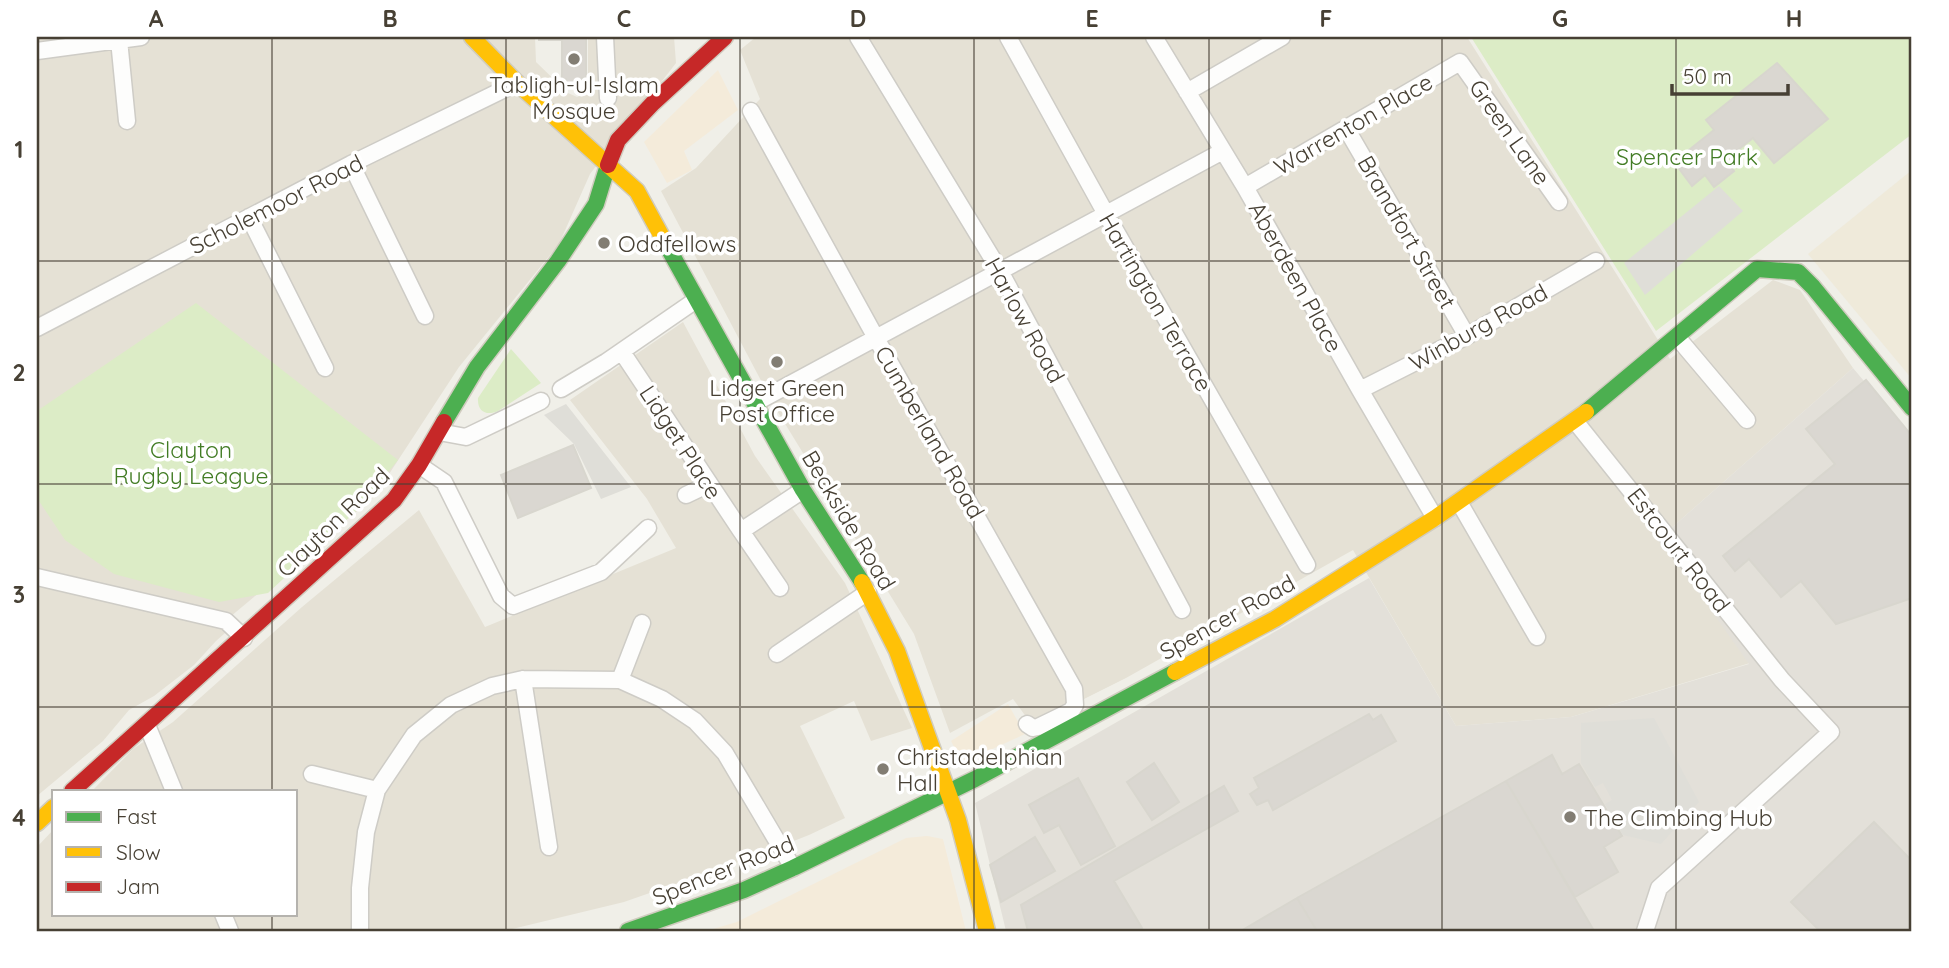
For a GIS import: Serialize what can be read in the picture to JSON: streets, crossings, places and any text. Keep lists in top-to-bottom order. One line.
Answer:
{"streets":{"street":["Warrenton Place","Green Lane","Scholemoor Road","Brandfort Street","Aberdeen Place","Hartington Terrace","Harlow Road","Winburg Road","Cumberland Road","Lidget Place","Beckside Road","Clayton Road","Estcourt Road","Spencer Road"]},"crossings":[["Warrenton Place","Green Lane"],["Warrenton Place","Brandfort Street"],["Warrenton Place","Aberdeen Place"],["Scholemoor Road","Beckside Road"],["Brandfort Street","Winburg Road"],["Aberdeen Place","Winburg Road"],["Aberdeen Place","Spencer Road"],["Beckside Road","Clayton Road"],["Beckside Road","Spencer Road"],["Estcourt Road","Spencer Road"]],"parks":["Spencer Park","Clayton Rugby League"],"places":["Tabligh-ul-Islam Mosque","Oddfellows","Lidget Green Post Office","Christadelphian Hall","The Climbing Hub"],"legend":["Fast","Slow","Jam"],"scale_bar":"50 m","grid":{"columns":["A","B","C","D","E","F","G","H"],"rows":["1","2","3","4"]}}
